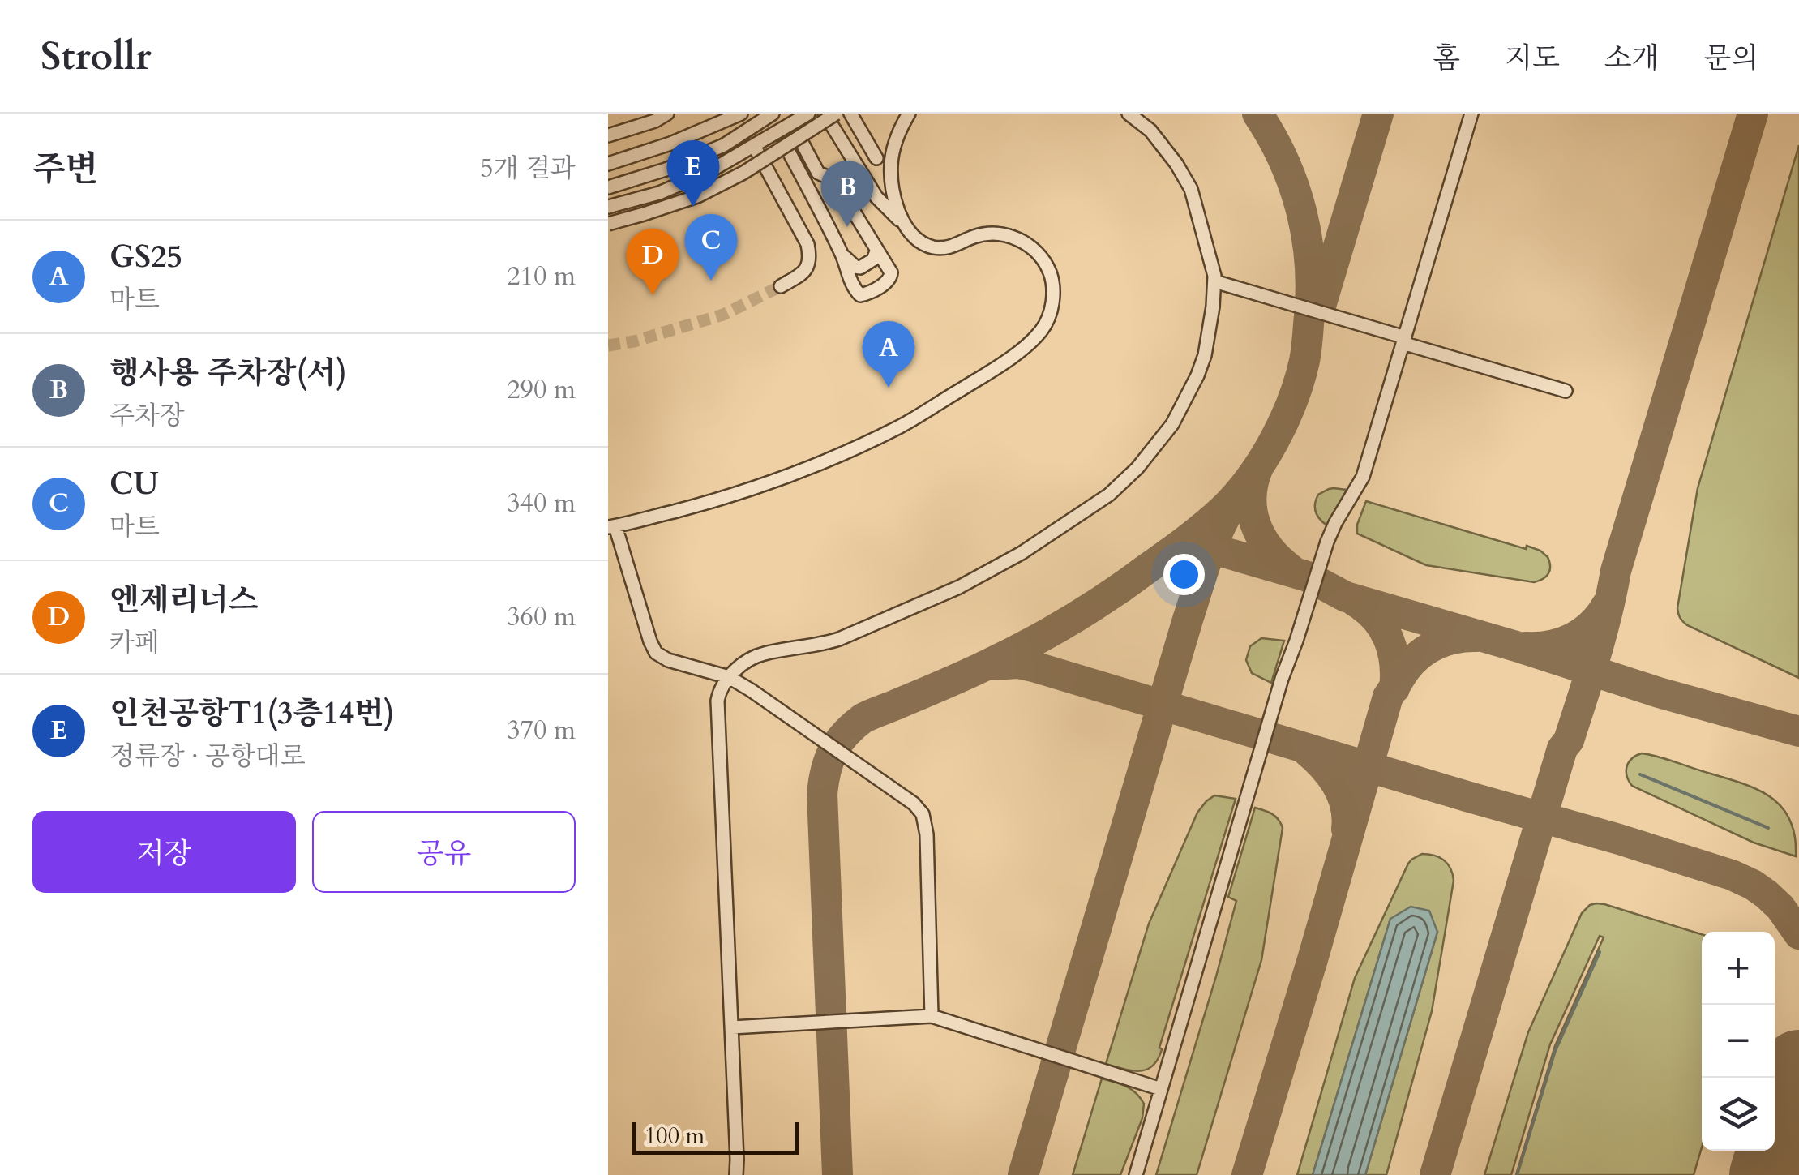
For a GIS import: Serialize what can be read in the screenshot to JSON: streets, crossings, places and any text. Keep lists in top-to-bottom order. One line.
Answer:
{"scale_bar":"100 m","page":{"header":"Strollr","nav":["홈","지도","소개","문의"],"heading":["주변","5개 결과"],"pins":["E","B","C","D","A"],"list":[{"mark":"A","name":"GS25","note":"마트","value":"210 m"},{"mark":"B","name":"행사용 주차장(서)","note":"주차장","value":"290 m"},{"mark":"C","name":"CU","note":"마트","value":"340 m"},{"mark":"D","name":"엔제리너스","note":"카페","value":"360 m"},{"mark":"E","name":"인천공항T1(3층14번)","note":"정류장 · 공항대로","value":"370 m"}],"buttons":["저장","공유"],"map_buttons":["+","−"],"scale":"100 m"}}
